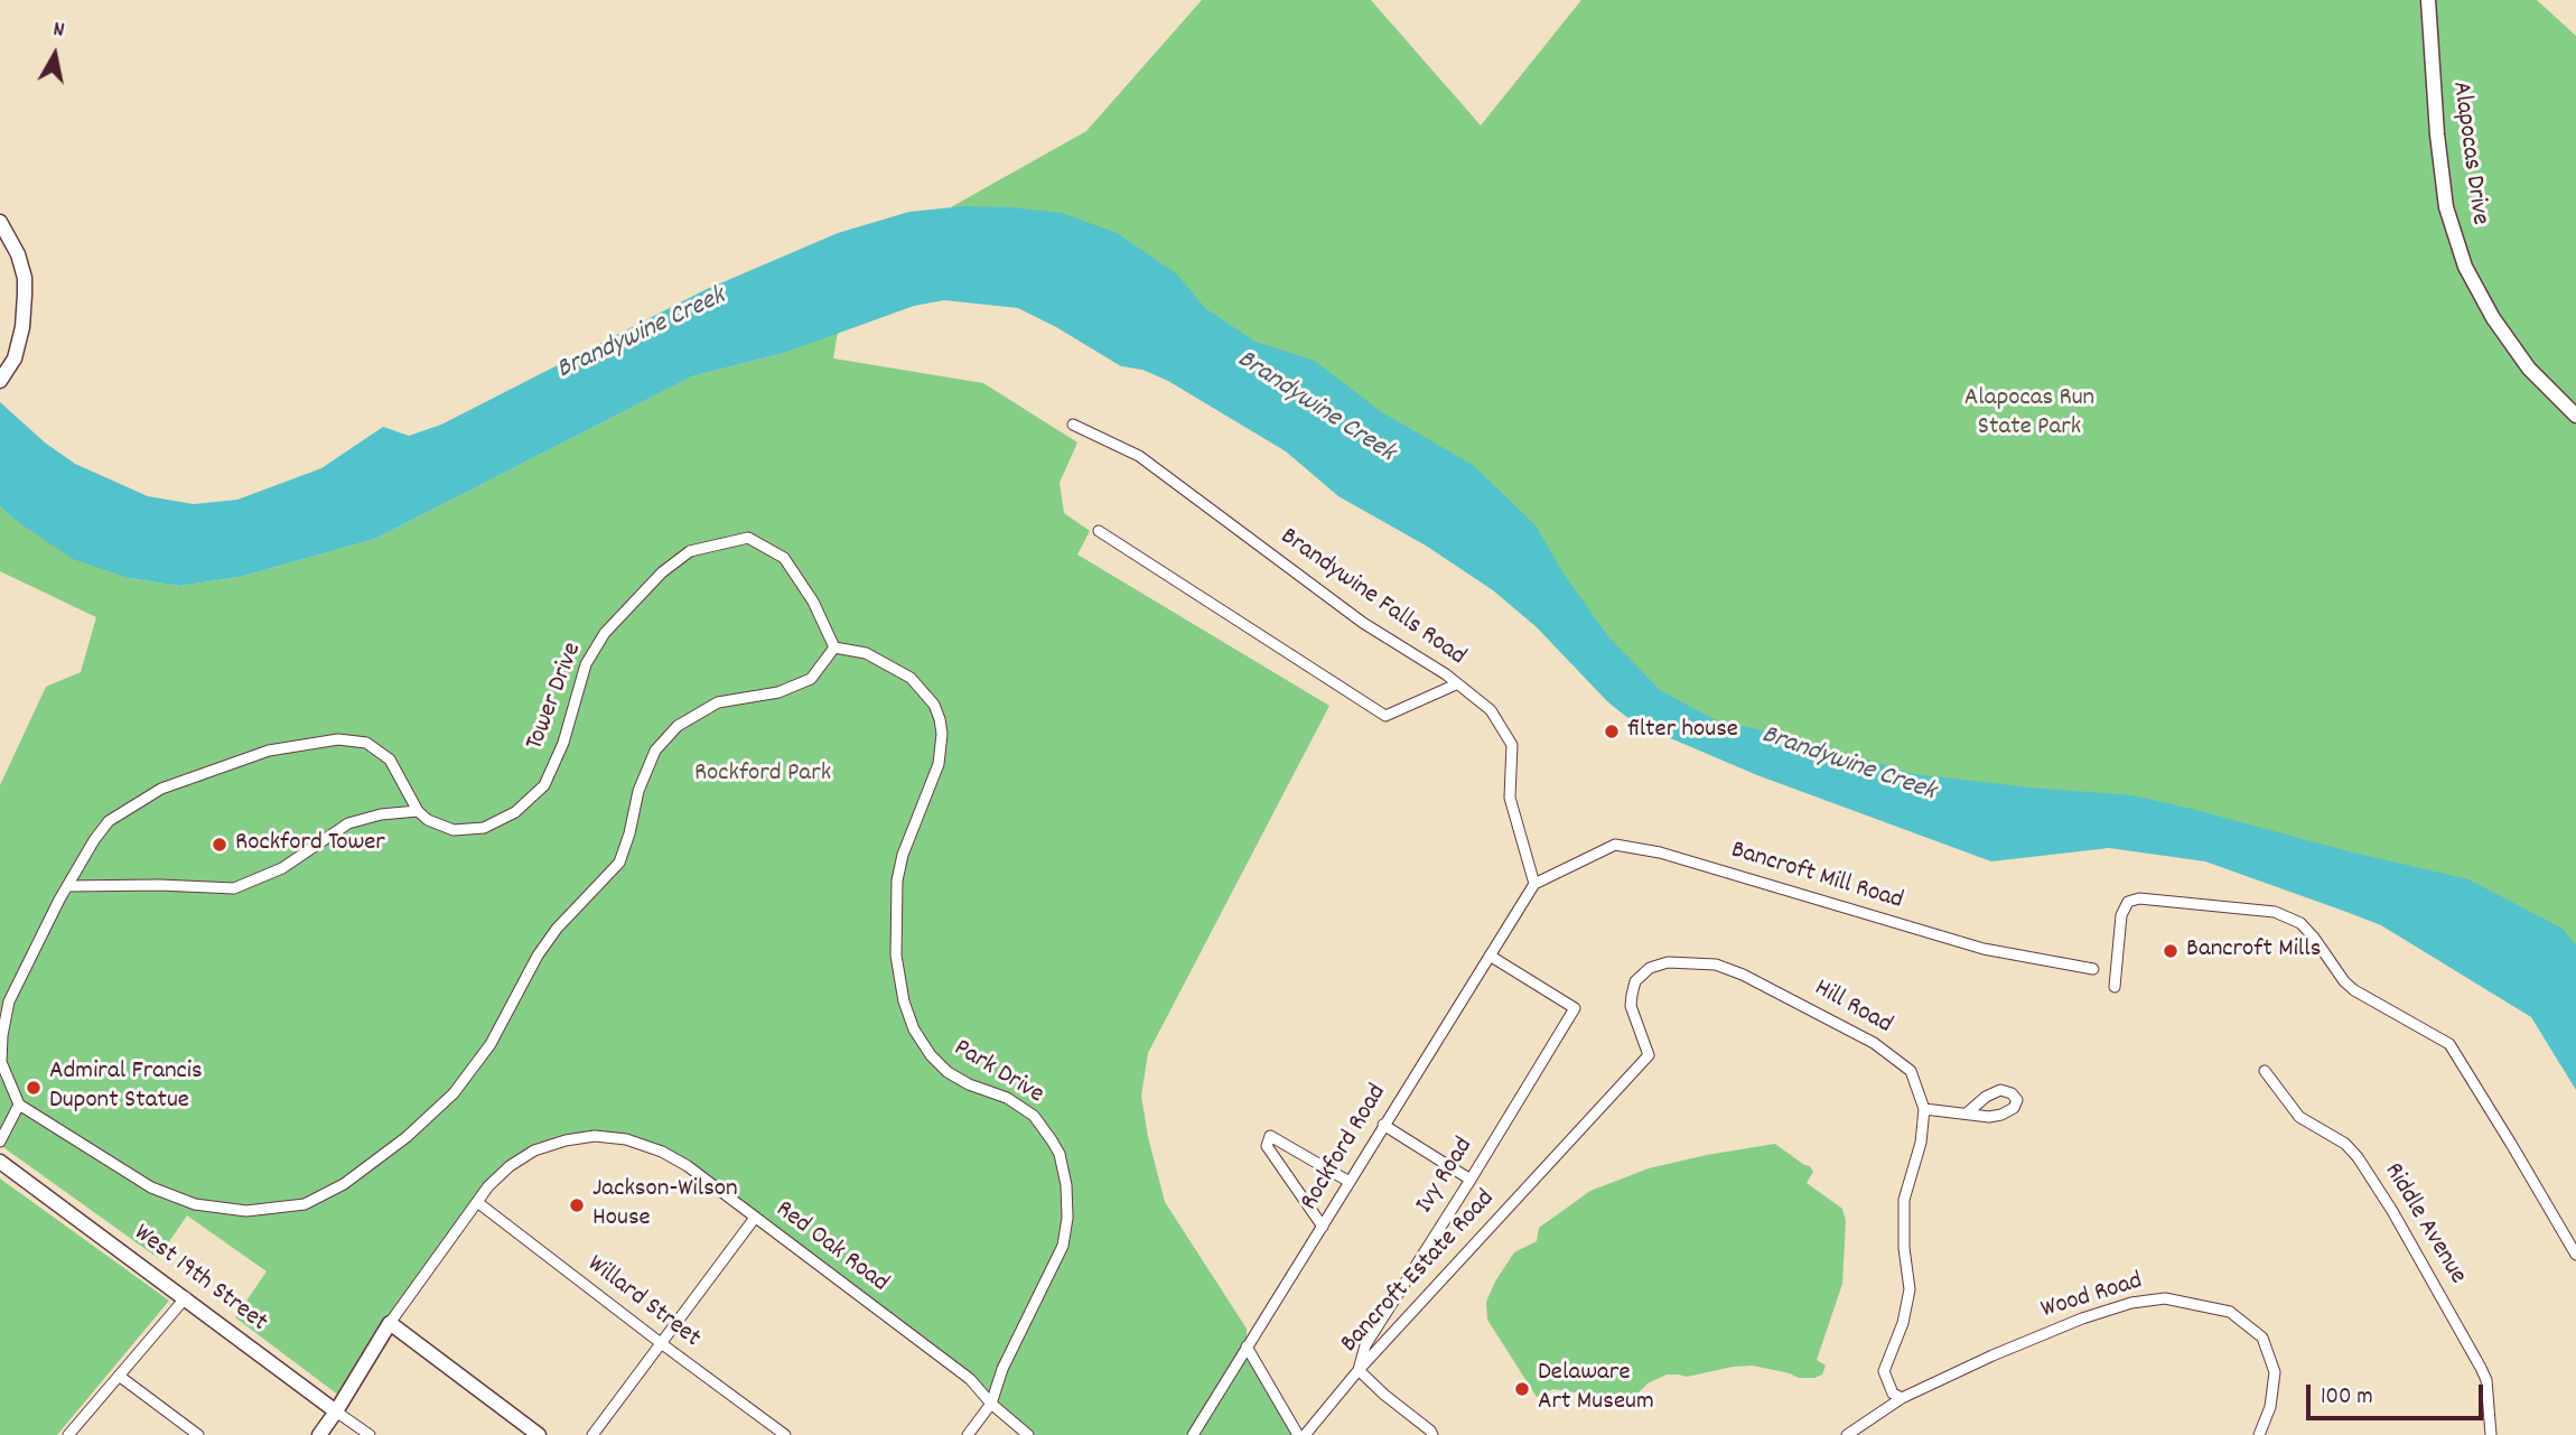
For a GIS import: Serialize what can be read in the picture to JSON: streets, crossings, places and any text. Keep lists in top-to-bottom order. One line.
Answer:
{"streets":{"street":["Alapocas Drive","Brandywine Falls Road","Tower Drive","Bancroft Mill Road","Hill Road","Park Drive","Rockford Road","Ivy Road","Riddle Avenue","Red Oak Road","Bancroft Estate Road","West 19th Street","Wood Road","Willard Street"]},"crossings":[["Brandywine Falls Road","Bancroft Mill Road"],["Brandywine Falls Road","Rockford Road"],["Tower Drive","Park Drive"],["Bancroft Mill Road","Rockford Road"],["Hill Road","Bancroft Estate Road"],["Hill Road","Wood Road"],["Park Drive","Red Oak Road"],["Rockford Road","Ivy Road"],["Ivy Road","Bancroft Estate Road"],["Red Oak Road","Willard Street"]],"water":["Brandywine Creek"],"parks":["Alapocas Run State Park","Rockford Park"],"places":["filter house","Rockford Tower","Bancroft Mills","Admiral Francis Dupont Statue","Jackson-Wilson House","Delaware Art Museum"],"scale_bar":"100 m","north":"top"}
